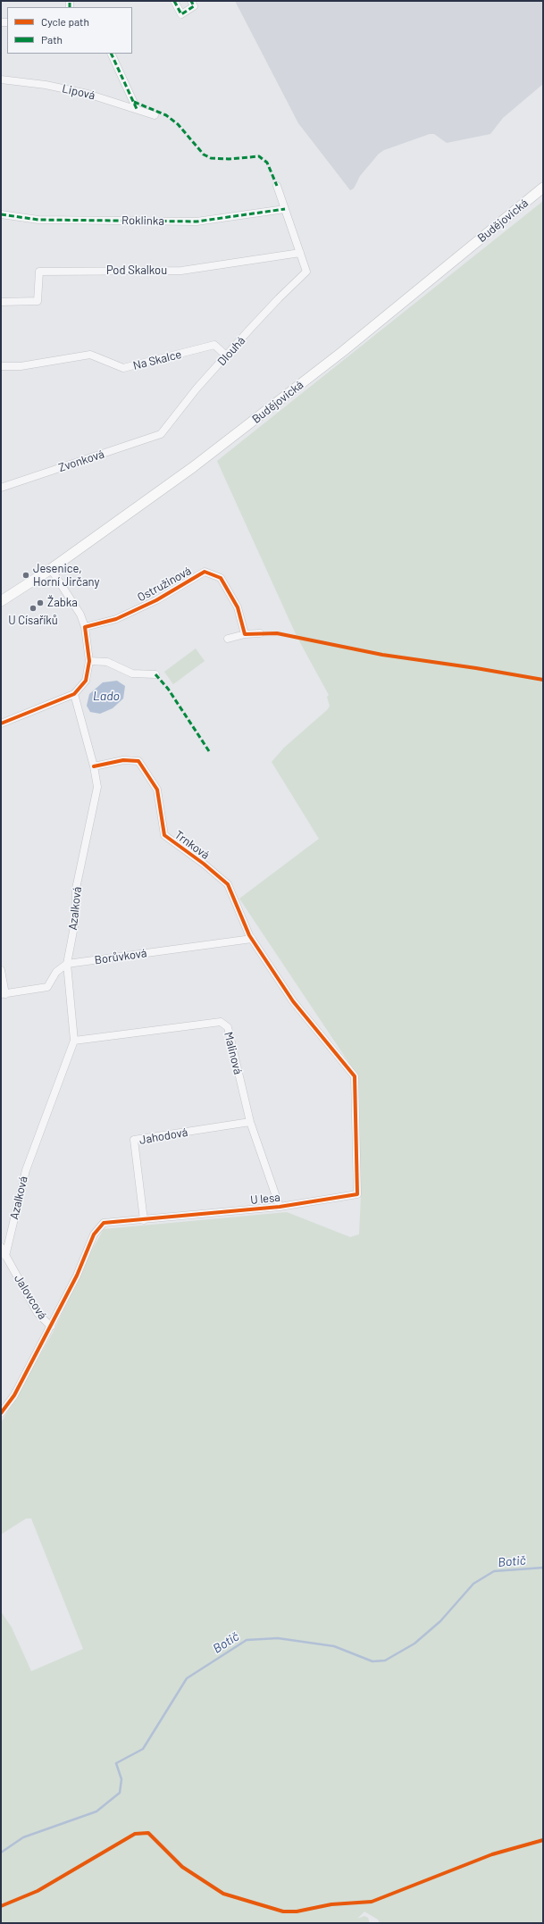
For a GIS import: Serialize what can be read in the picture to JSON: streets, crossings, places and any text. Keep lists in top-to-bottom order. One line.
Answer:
{"streets":{"main road":["Budějovická"],"street":["Lipová","Roklinka","Pod Skalkou","Dlouhá","Na Skalce","Zvonková","Ostružinová","Trnková","Azalková","Borůvková","Malinová","Jahodová","U lesa","Jalovcová"]},"crossings":[["Pod Skalkou","Dlouhá"],["Dlouhá","Na Skalce"],["Dlouhá","Zvonková"],["Trnková","Azalková"],["Trnková","Borůvková"],["Trnková","U lesa"],["Azalková","Borůvková"],["Azalková","Malinová"],["Azalková","Jalovcová"],["Borůvková","U lesa"],["Malinová","Jahodová"],["Malinová","U lesa"],["Jahodová","U lesa"],["U lesa","Jalovcová"]],"water":["Lado","Botič"],"places":["Jesenice, Horní Jirčany","Žabka","U Císaříků"],"legend":["Cycle path","Path"]}
